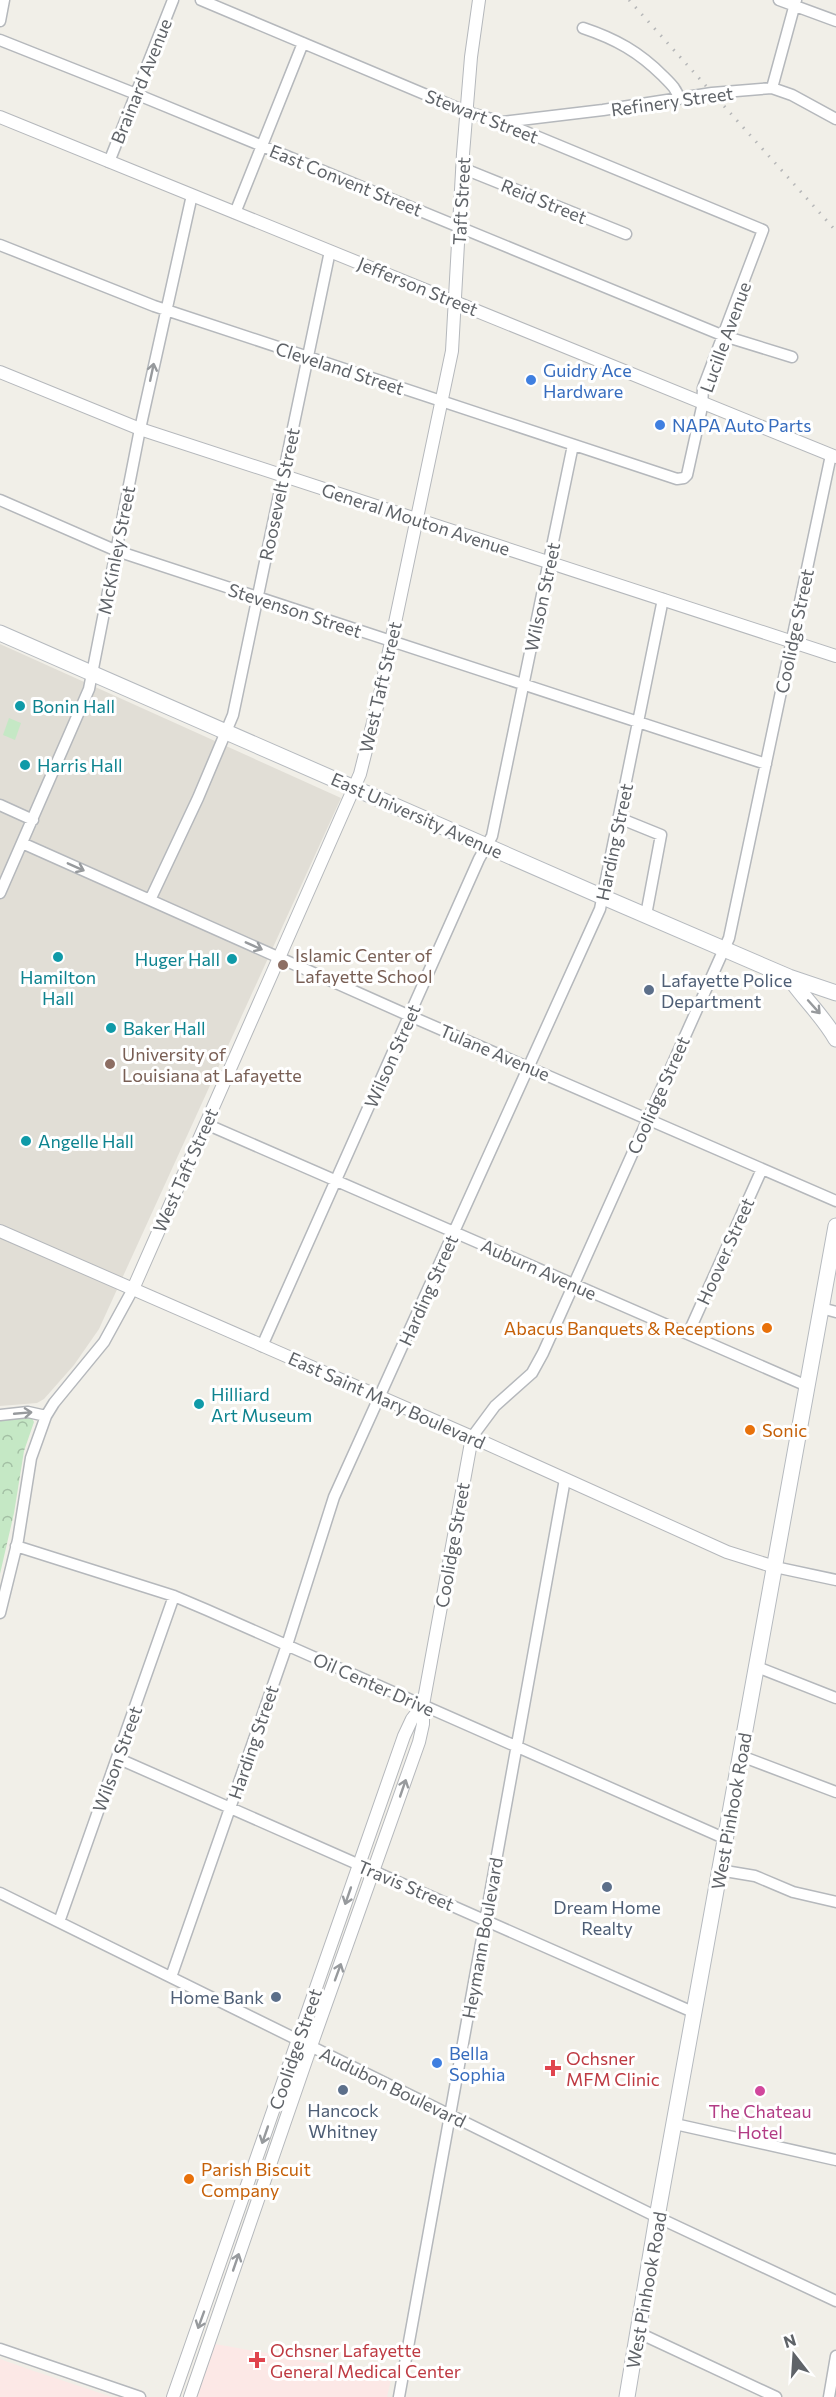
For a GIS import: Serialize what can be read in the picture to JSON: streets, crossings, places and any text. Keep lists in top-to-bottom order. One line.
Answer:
{"streets":{"main road":["East University Avenue","West Pinhook Road"],"street":["Brainard Avenue","Refinery Street","Stewart Street","East Convent Street","Taft Street","Reid Street","Jefferson Street","Lucille Avenue","Cleveland Street","Roosevelt Street","General Mouton Avenue","McKinley Street","Wilson Street","Stevenson Street","Coolidge Street","West Taft Street","Harding Street","Tulane Avenue","Hoover Street","Auburn Avenue","East Saint Mary Boulevard","Oil Center Drive","Travis Street","Heymann Boulevard","Audubon Boulevard"]},"crossings":[["Brainard Avenue","East Convent Street"],["Brainard Avenue","Jefferson Street"],["Refinery Street","Stewart Street"],["Stewart Street","Taft Street"],["Stewart Street","Lucille Avenue"],["East Convent Street","Taft Street"],["East Convent Street","Lucille Avenue"],["Taft Street","Reid Street"],["Taft Street","Jefferson Street"],["Taft Street","Cleveland Street"],["Taft Street","West Taft Street"],["Jefferson Street","Lucille Avenue"],["Jefferson Street","Roosevelt Street"],["Jefferson Street","McKinley Street"],["Jefferson Street","Coolidge Street"],["Lucille Avenue","Cleveland Street"],["Cleveland Street","Roosevelt Street"],["Cleveland Street","McKinley Street"],["Cleveland Street","Wilson Street"],["Cleveland Street","West Taft Street"],["Roosevelt Street","General Mouton Avenue"],["Roosevelt Street","Stevenson Street"],["Roosevelt Street","East University Avenue"],["Roosevelt Street","Tulane Avenue"],["General Mouton Avenue","McKinley Street"],["General Mouton Avenue","Wilson Street"],["General Mouton Avenue","Coolidge Street"],["General Mouton Avenue","West Taft Street"],["General Mouton Avenue","Harding Street"],["McKinley Street","Stevenson Street"],["McKinley Street","East University Avenue"],["McKinley Street","Tulane Avenue"],["Wilson Street","Stevenson Street"],["Wilson Street","East University Avenue"],["Wilson Street","Tulane Avenue"],["Wilson Street","Auburn Avenue"],["Wilson Street","East Saint Mary Boulevard"],["Wilson Street","Oil Center Drive"],["Wilson Street","Travis Street"],["Wilson Street","Audubon Boulevard"],["Stevenson Street","Coolidge Street"],["Stevenson Street","West Taft Street"],["Stevenson Street","Harding Street"],["Coolidge Street","East University Avenue"],["Coolidge Street","Tulane Avenue"],["Coolidge Street","Auburn Avenue"],["Coolidge Street","East Saint Mary Boulevard"],["Coolidge Street","Oil Center Drive"],["Coolidge Street","Travis Street"],["Coolidge Street","Audubon Boulevard"],["West Taft Street","East University Avenue"],["West Taft Street","Tulane Avenue"],["West Taft Street","Auburn Avenue"],["West Taft Street","East Saint Mary Boulevard"],["East University Avenue","Harding Street"],["Harding Street","Tulane Avenue"],["Harding Street","Auburn Avenue"],["Harding Street","East Saint Mary Boulevard"],["Harding Street","Oil Center Drive"],["Harding Street","Travis Street"],["Harding Street","Audubon Boulevard"],["Tulane Avenue","Hoover Street"],["Hoover Street","Auburn Avenue"],["Auburn Avenue","West Pinhook Road"],["East Saint Mary Boulevard","West Pinhook Road"],["East Saint Mary Boulevard","Heymann Boulevard"],["Oil Center Drive","West Pinhook Road"],["Oil Center Drive","Heymann Boulevard"],["West Pinhook Road","Travis Street"],["West Pinhook Road","Audubon Boulevard"],["Travis Street","Heymann Boulevard"],["Heymann Boulevard","Audubon Boulevard"]],"places":{"other":["Guidry Ace Hardware","NAPA Auto Parts","Bonin Hall","Harris Hall","Hamilton Hall","Huger Hall","Islamic Center of Lafayette School","Lafayette Police Department","Baker Hall","University of Louisiana at Lafayette","Angelle Hall","Abacus Banquets & Receptions","Hilliard Art Museum","Sonic","Dream Home Realty","Home Bank","Bella Sophia","Hancock Whitney","The Chateau Hotel","Parish Biscuit Company"],"health":["Ochsner MFM Clinic","Ochsner Lafayette General Medical Center"]},"north":"top"}
